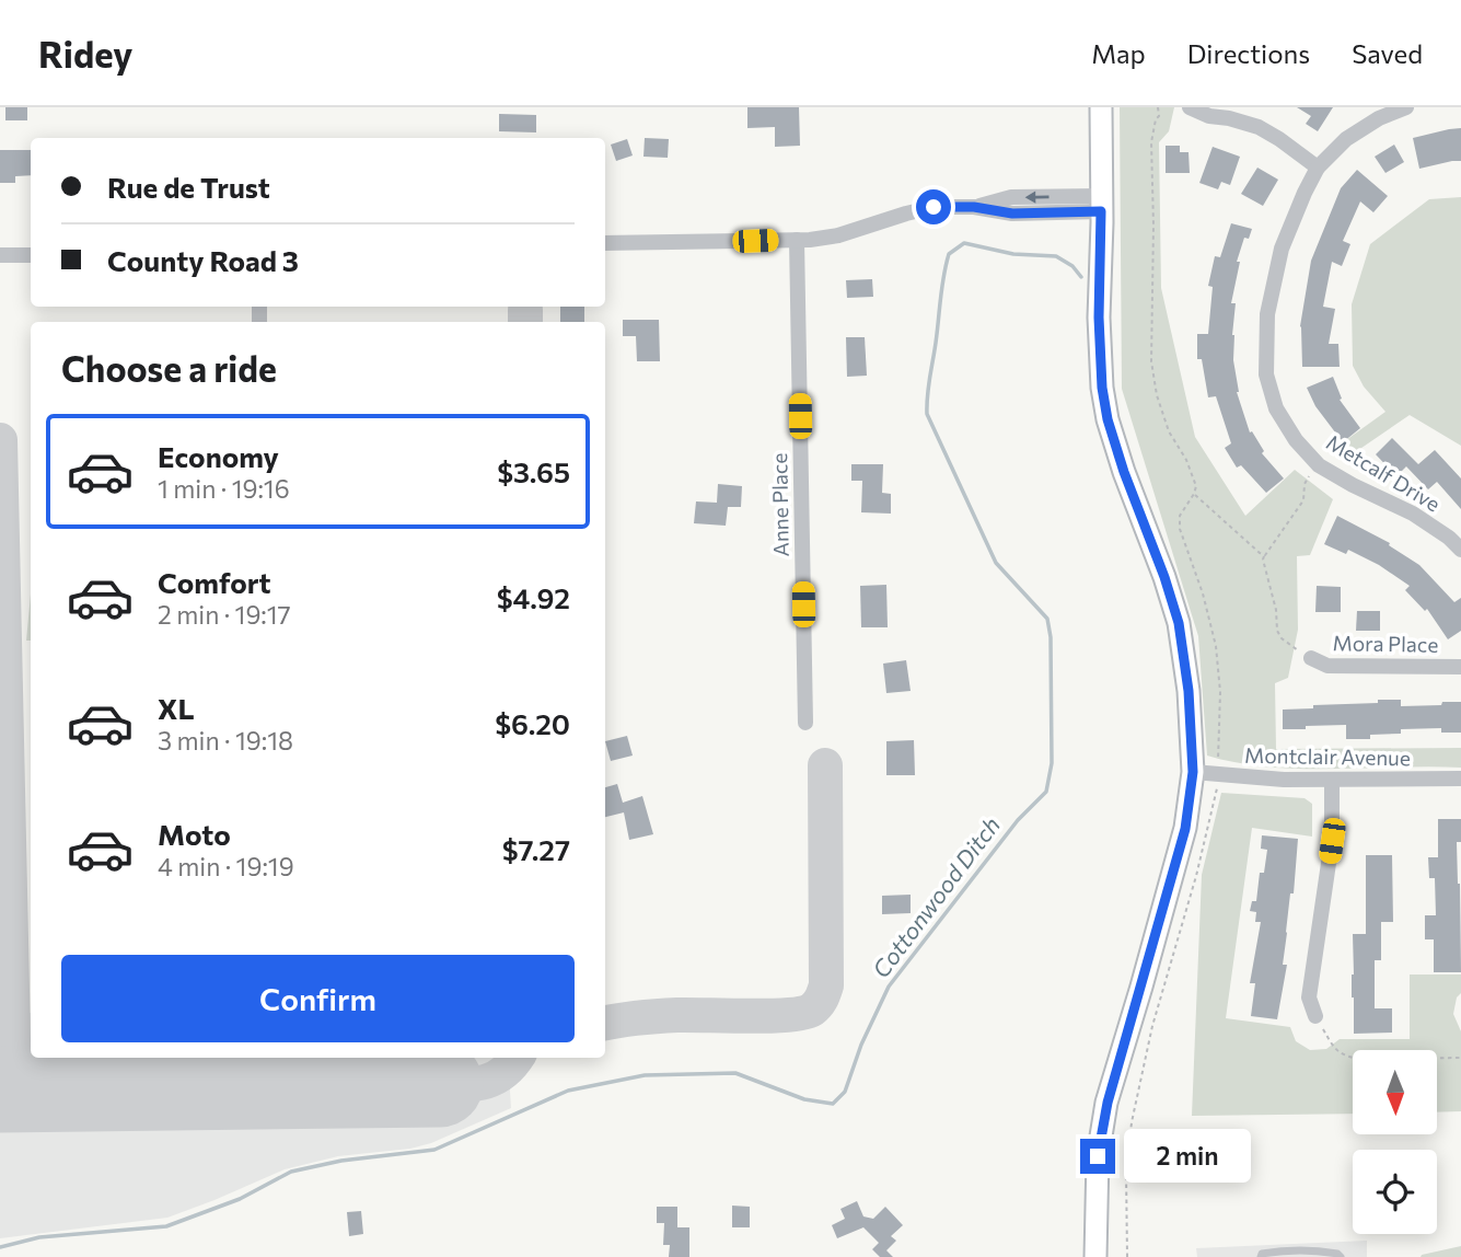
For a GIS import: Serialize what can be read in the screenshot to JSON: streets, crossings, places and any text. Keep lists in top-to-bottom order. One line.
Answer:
{"streets":{"street":["Metcalf Drive","Anne Place","Mora Place","Montclair Avenue"]},"water":["Cottonwood Ditch"],"north":"bottom","page":{"header":"Ridey","nav":["Map","Directions","Saved"],"banner":["Rue de Trust","County Road 3"],"heading":"Choose a ride","list":[{"name":"Economy","note":"1 min · 19:16","value":"$3.65"},{"name":"Comfort","note":"2 min · 19:17","value":"$4.92"},{"name":"XL","note":"3 min · 19:18","value":"$6.20"},{"name":"Moto","note":"4 min · 19:19","value":"$7.27"}],"buttons":"Confirm","bubble":"2 min"}}
